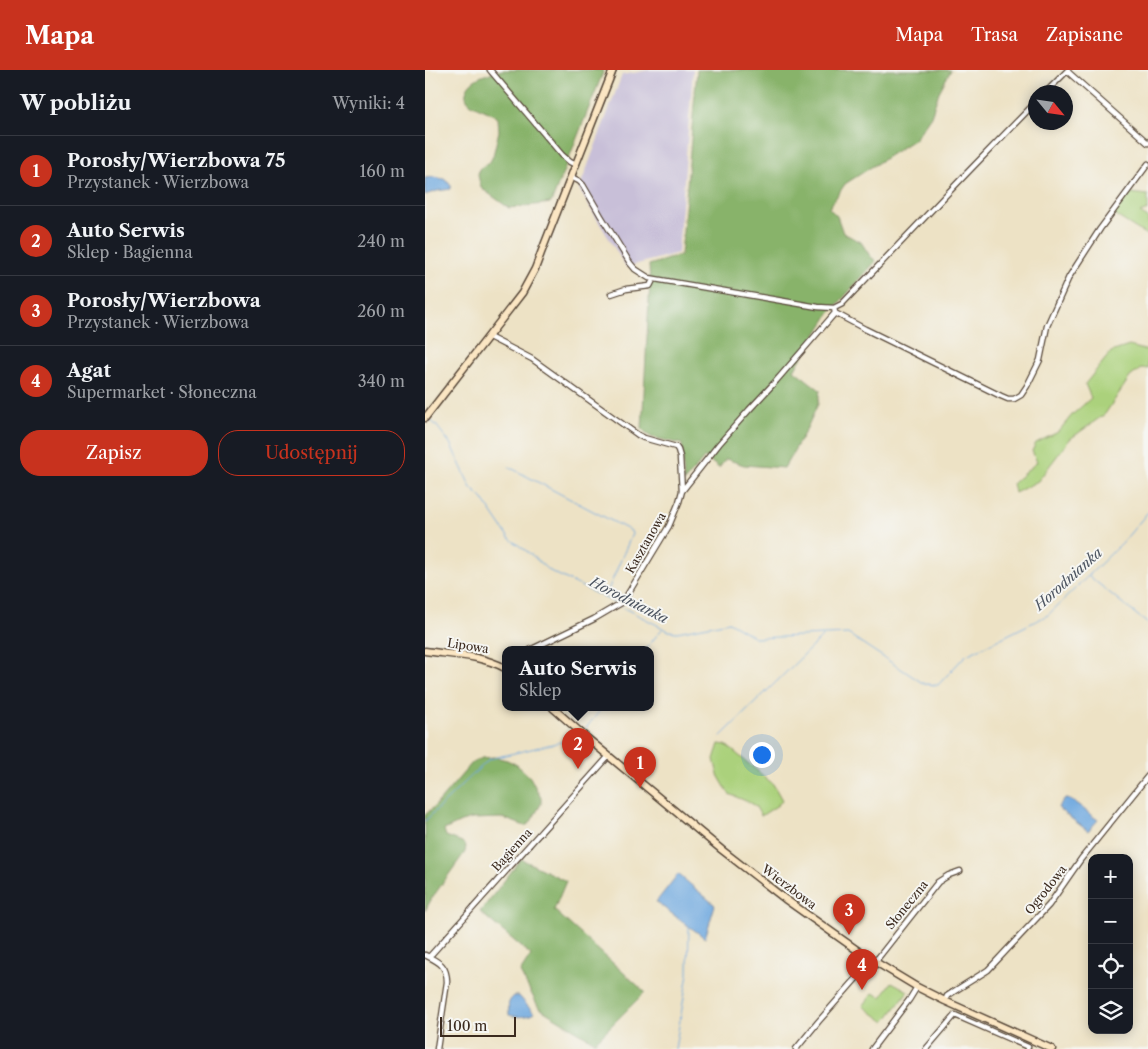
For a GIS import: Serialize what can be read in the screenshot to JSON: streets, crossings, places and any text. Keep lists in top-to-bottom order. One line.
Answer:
{"streets":{"street":["Kasztanowa","Lipowa","Bagienna","Wierzbowa","Ogrodowa","Słoneczna"]},"crossings":[["Bagienna","Wierzbowa"],["Wierzbowa","Ogrodowa"],["Wierzbowa","Słoneczna"]],"water":["Horodnianka"],"scale_bar":"100 m","north":"bottom right","page":{"header":"Mapa","nav":["Mapa","Trasa","Zapisane"],"heading":["W pobliżu","Wyniki: 4"],"list":[{"mark":"1","name":"Porosły/Wierzbowa 75","note":"Przystanek · Wierzbowa","value":"160 m"},{"mark":"2","name":"Auto Serwis","note":"Sklep · Bagienna","value":"240 m"},{"mark":"3","name":"Porosły/Wierzbowa","note":"Przystanek · Wierzbowa","value":"260 m"},{"mark":"4","name":"Agat","note":"Supermarket · Słoneczna","value":"340 m"}],"buttons":["Zapisz","Udostępnij"],"popup":["Auto Serwis","Sklep"],"pins":["2","1","3","4"],"map_buttons":["+","−"],"scale":"100 m"}}
